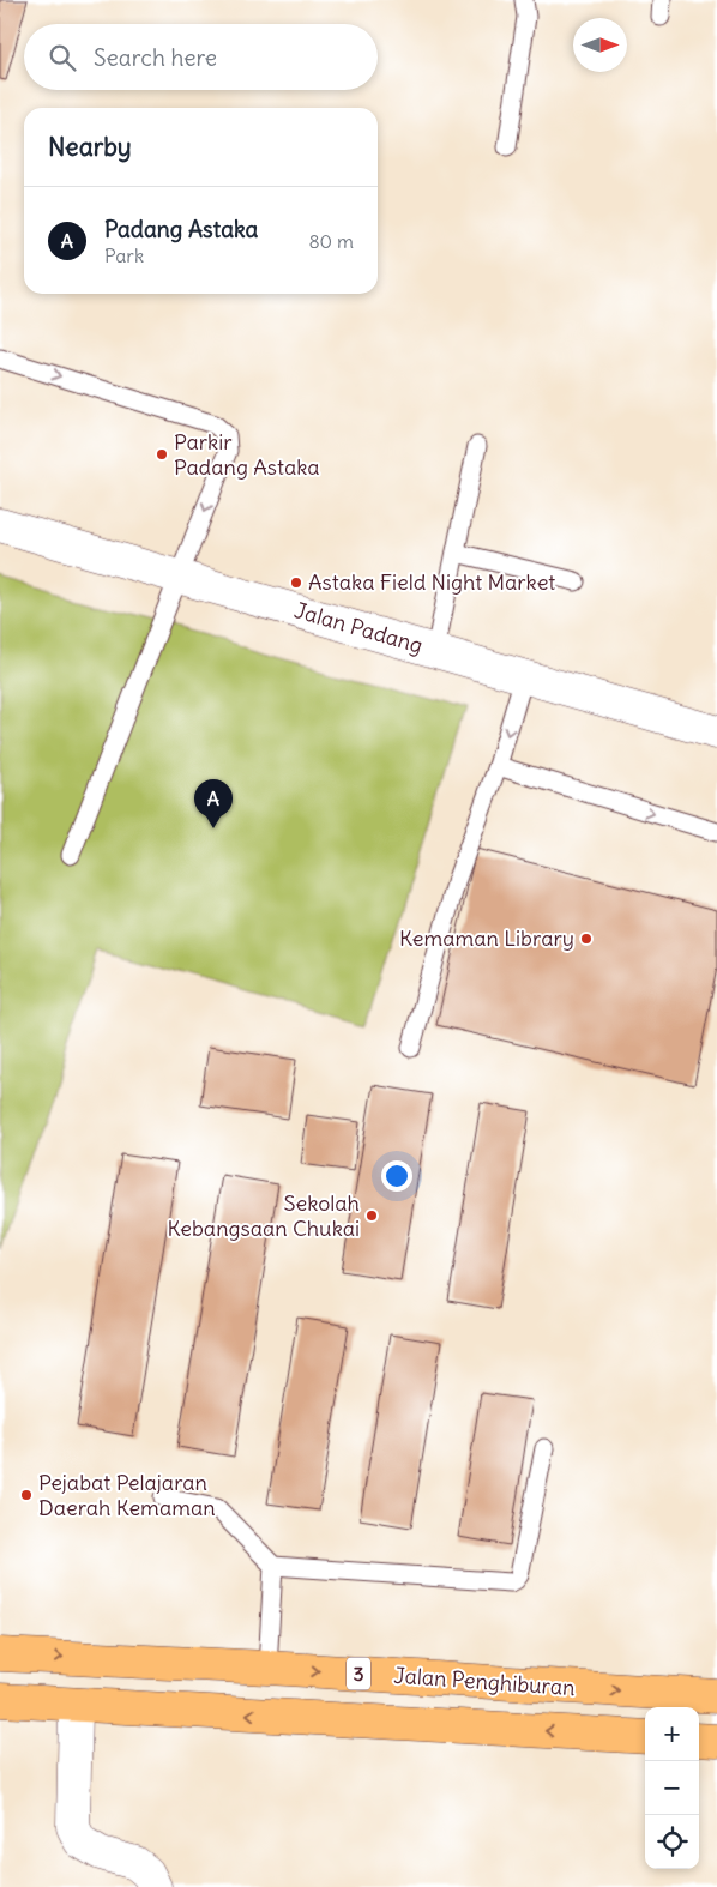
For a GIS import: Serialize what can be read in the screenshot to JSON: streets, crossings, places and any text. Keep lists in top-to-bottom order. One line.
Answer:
{"streets":{"highway":["3","Jalan Penghiburan"],"street":["Jalan Padang"]},"places":["Parkir Padang Astaka","Astaka Field Night Market","Kemaman Library","Sekolah Kebangsaan Chukai","Pejabat Pelajaran Daerah Kemaman"],"north":"right","page":{"search":"Search here","heading":"Nearby","list":[{"mark":"A","name":"Padang Astaka","note":"Park","value":"80 m"}],"pins":"A","map_buttons":["+","−"]}}
